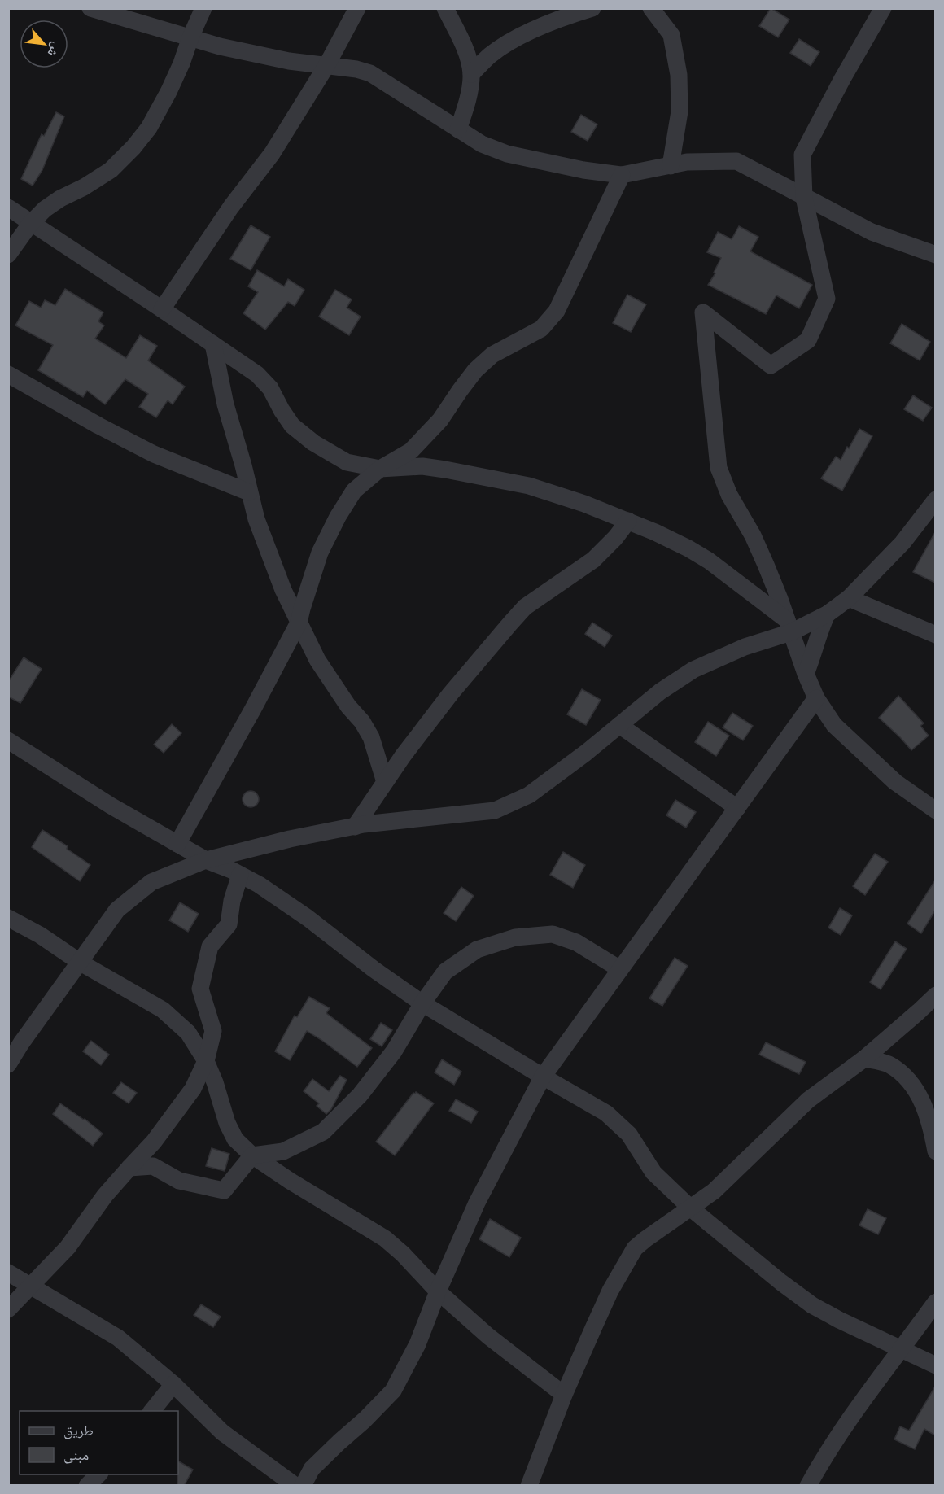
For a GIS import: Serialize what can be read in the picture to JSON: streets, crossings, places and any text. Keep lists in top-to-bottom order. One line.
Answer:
{"legend":["طريق","مبنى"],"north":"bottom right"}
